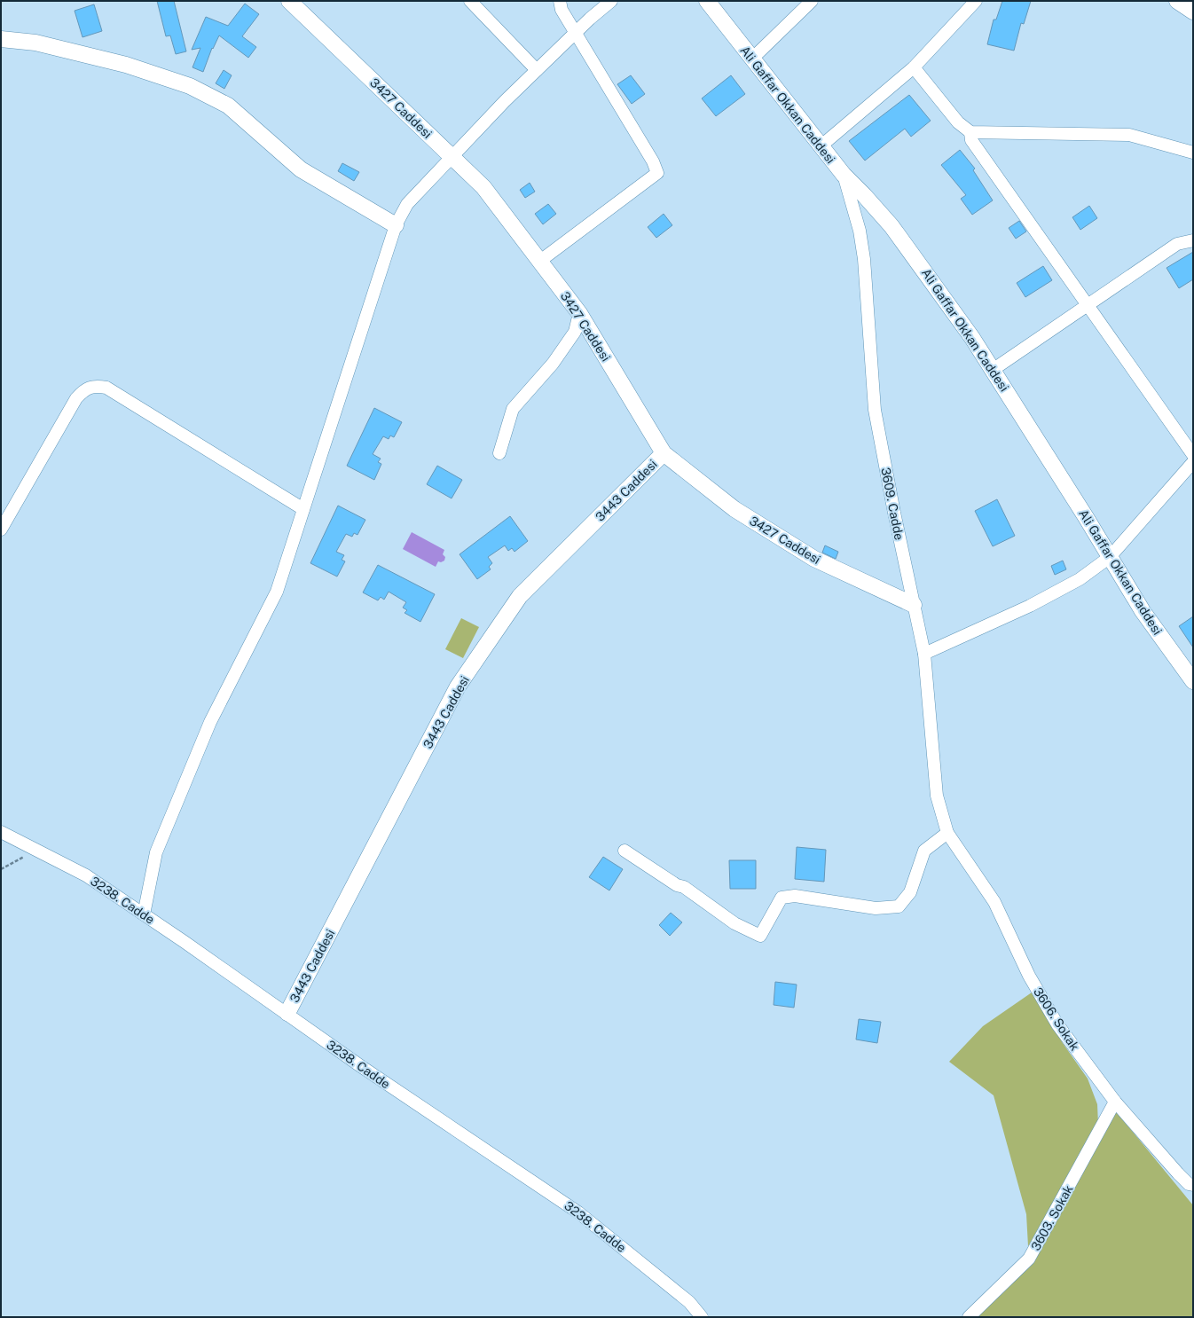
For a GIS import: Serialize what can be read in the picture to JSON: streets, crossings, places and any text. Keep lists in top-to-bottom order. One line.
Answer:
{"streets":{"street":["Ali Gaffar Okkan Caddesi","3427 Caddesi","3443 Caddesi","3609. Cadde","3238. Cadde","3606. Sokak","3603. Sokak"]},"crossings":[["Ali Gaffar Okkan Caddesi","3609. Cadde"],["3427 Caddesi","3443 Caddesi"],["3427 Caddesi","3609. Cadde"],["3443 Caddesi","3238. Cadde"],["3609. Cadde","3606. Sokak"],["3606. Sokak","3603. Sokak"]]}
